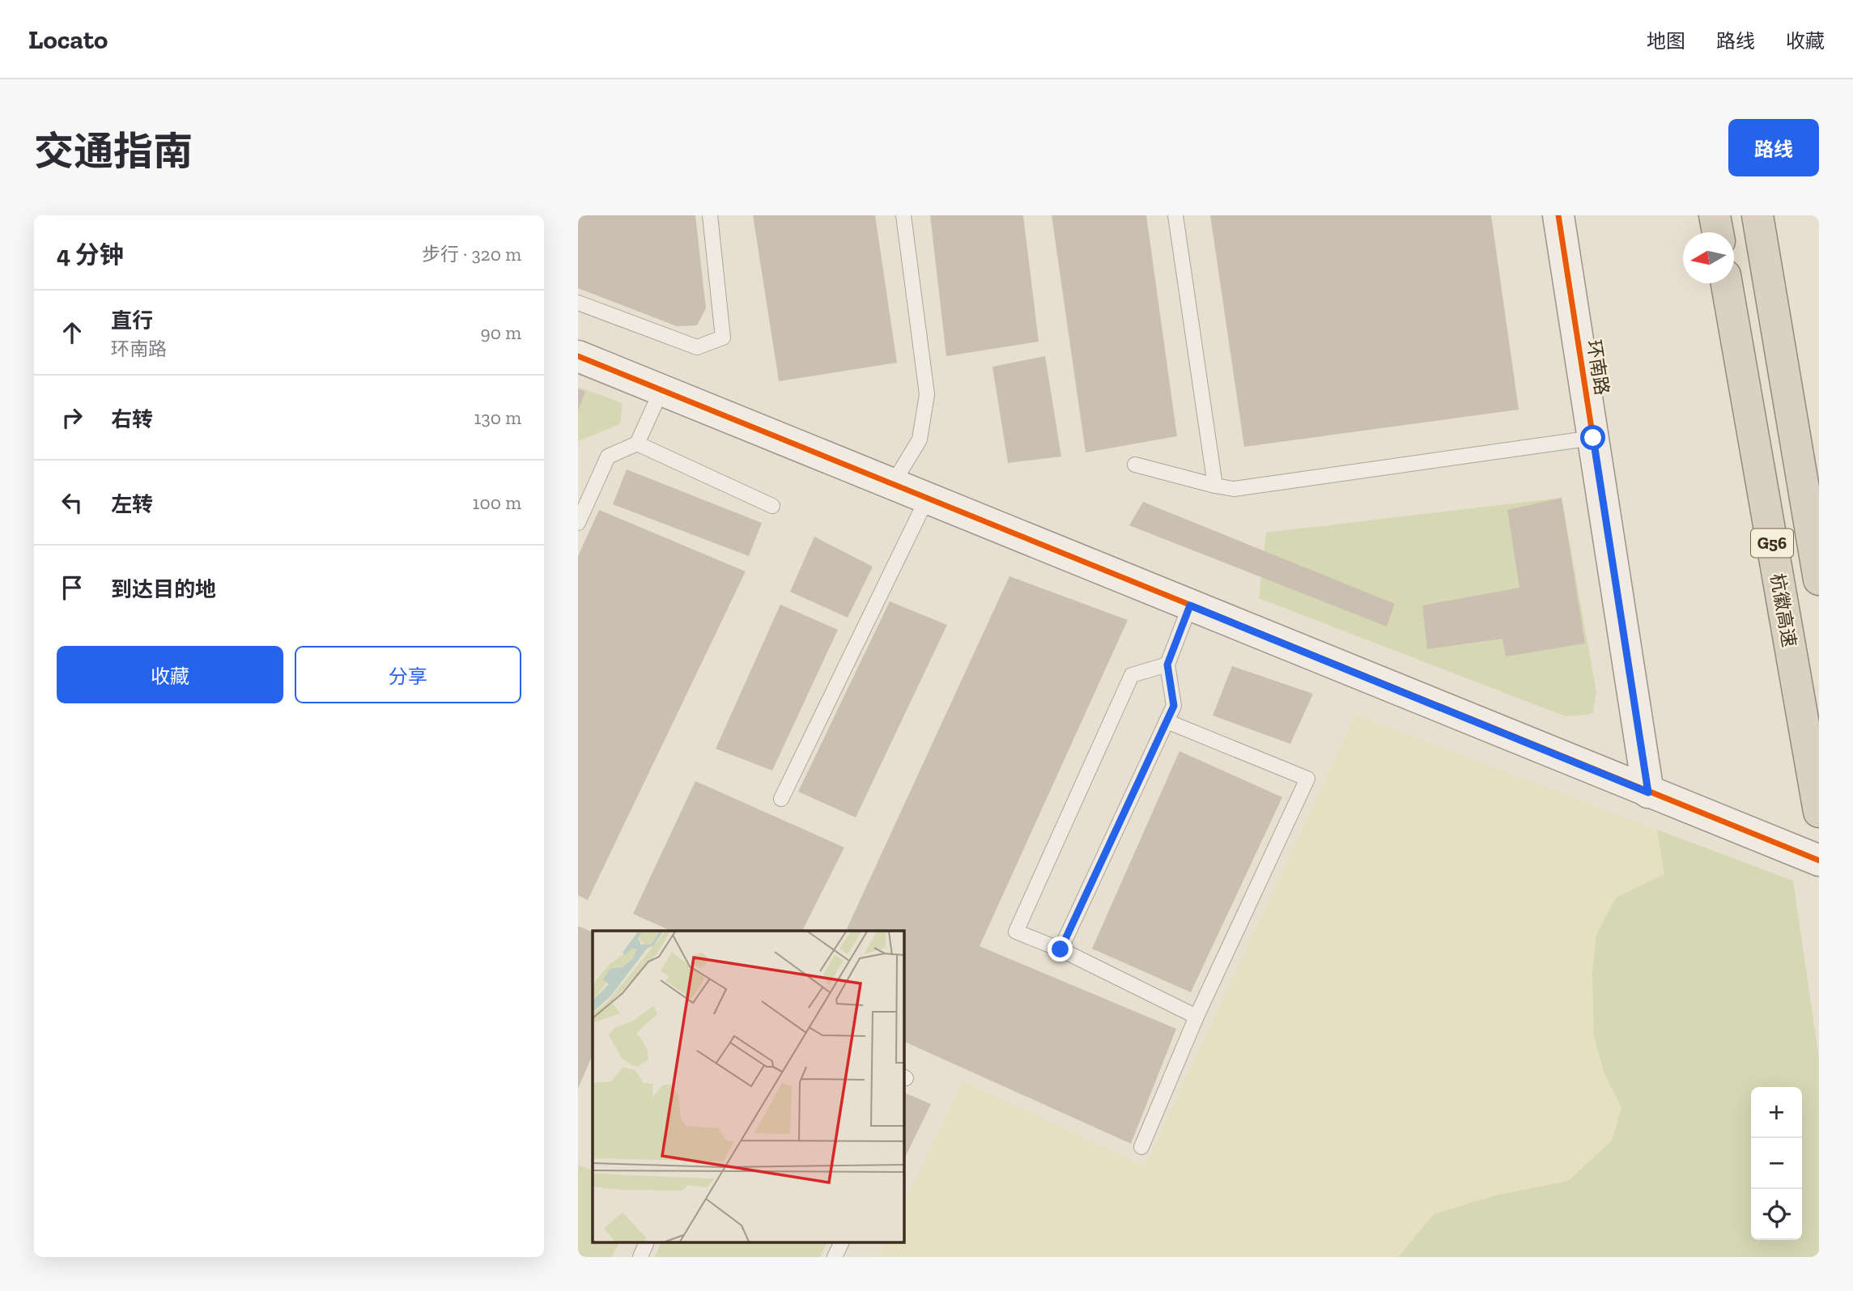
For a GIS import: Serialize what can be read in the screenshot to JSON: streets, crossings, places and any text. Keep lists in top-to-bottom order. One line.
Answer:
{"streets":{"highway":["G56","杭徽高速"],"street":["环南路"]},"north":"left","page":{"header":"Locato","nav":["地图","路线","收藏"],"title":"交通指南","buttons":["路线",["收藏","分享"]],"heading":["4 分钟","步行 · 320 m"],"list":[["直行","环南路","90 m"],["右转","130 m"],["左转","100 m"],"到达目的地"],"map_buttons":["+","−"]}}
